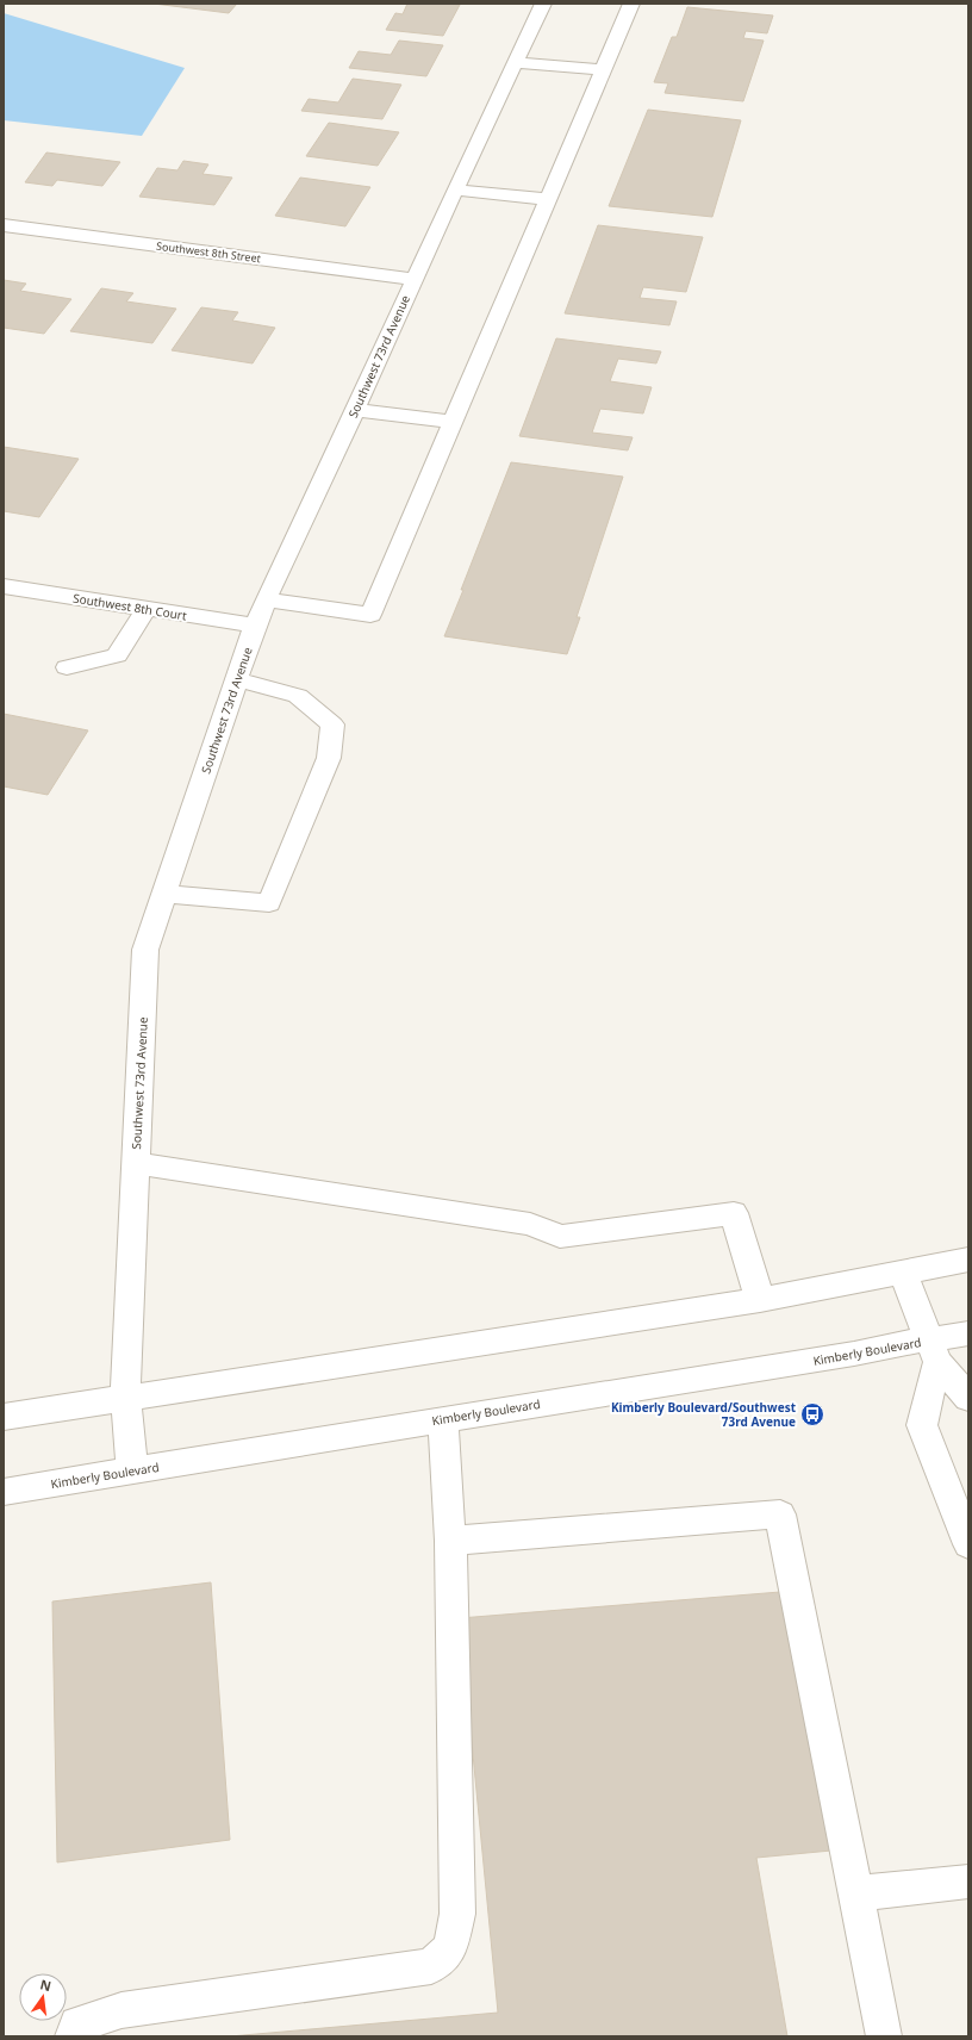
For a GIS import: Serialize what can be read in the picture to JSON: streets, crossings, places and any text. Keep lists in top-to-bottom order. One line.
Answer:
{"streets":{"street":["Southwest 8th Street","Southwest 73rd Avenue","Southwest 8th Court","Kimberly Boulevard"]},"crossings":[["Southwest 8th Street","Southwest 73rd Avenue"],["Southwest 73rd Avenue","Southwest 8th Court"],["Southwest 73rd Avenue","Kimberly Boulevard"]],"places":{"bus stop":["Kimberly Boulevard/Southwest 73rd Avenue"]},"north":"top"}
